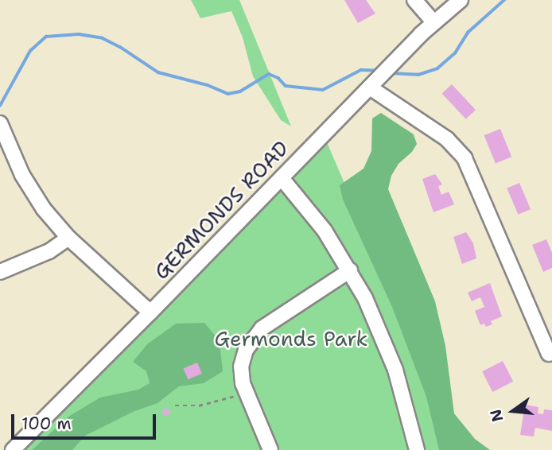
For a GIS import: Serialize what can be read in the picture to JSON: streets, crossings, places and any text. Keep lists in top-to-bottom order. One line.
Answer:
{"streets":{"street":["GERMONDS ROAD"]},"parks":["Germonds Park"],"scale_bar":"100 m","north":"left"}
